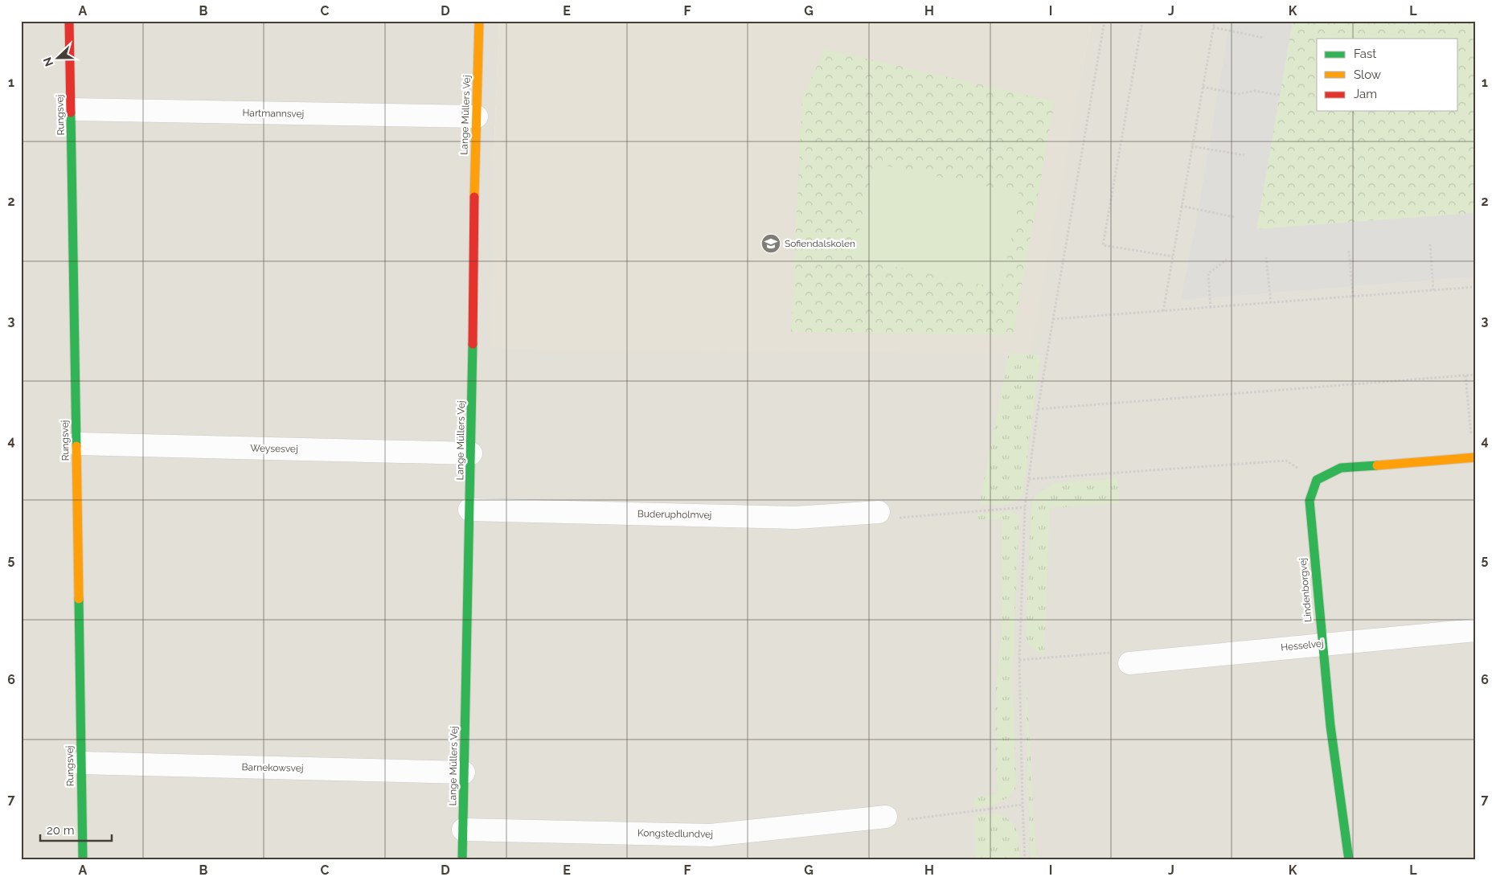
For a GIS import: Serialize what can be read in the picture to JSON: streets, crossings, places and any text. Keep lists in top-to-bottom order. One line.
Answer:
{"streets":{"street":["Hartmannsvej","Rungsvej","Lange Müllers Vej","Weysesvej","Buderupholmvej","Lindenborgvej","Hesselvej","Barnekowsvej","Kongstedlundvej"]},"crossings":[["Hartmannsvej","Rungsvej"],["Hartmannsvej","Lange Müllers Vej"],["Rungsvej","Weysesvej"],["Rungsvej","Barnekowsvej"],["Lange Müllers Vej","Weysesvej"],["Lange Müllers Vej","Buderupholmvej"],["Lange Müllers Vej","Barnekowsvej"],["Lange Müllers Vej","Kongstedlundvej"],["Lindenborgvej","Hesselvej"]],"places":{"school or university":["Sofiendalskolen"]},"legend":["Fast","Slow","Jam"],"scale_bar":"20 m","north":"left","grid":{"columns":["A","B","C","D","E","F","G","H","I","J","K","L"],"rows":["1","2","3","4","5","6","7"]}}
